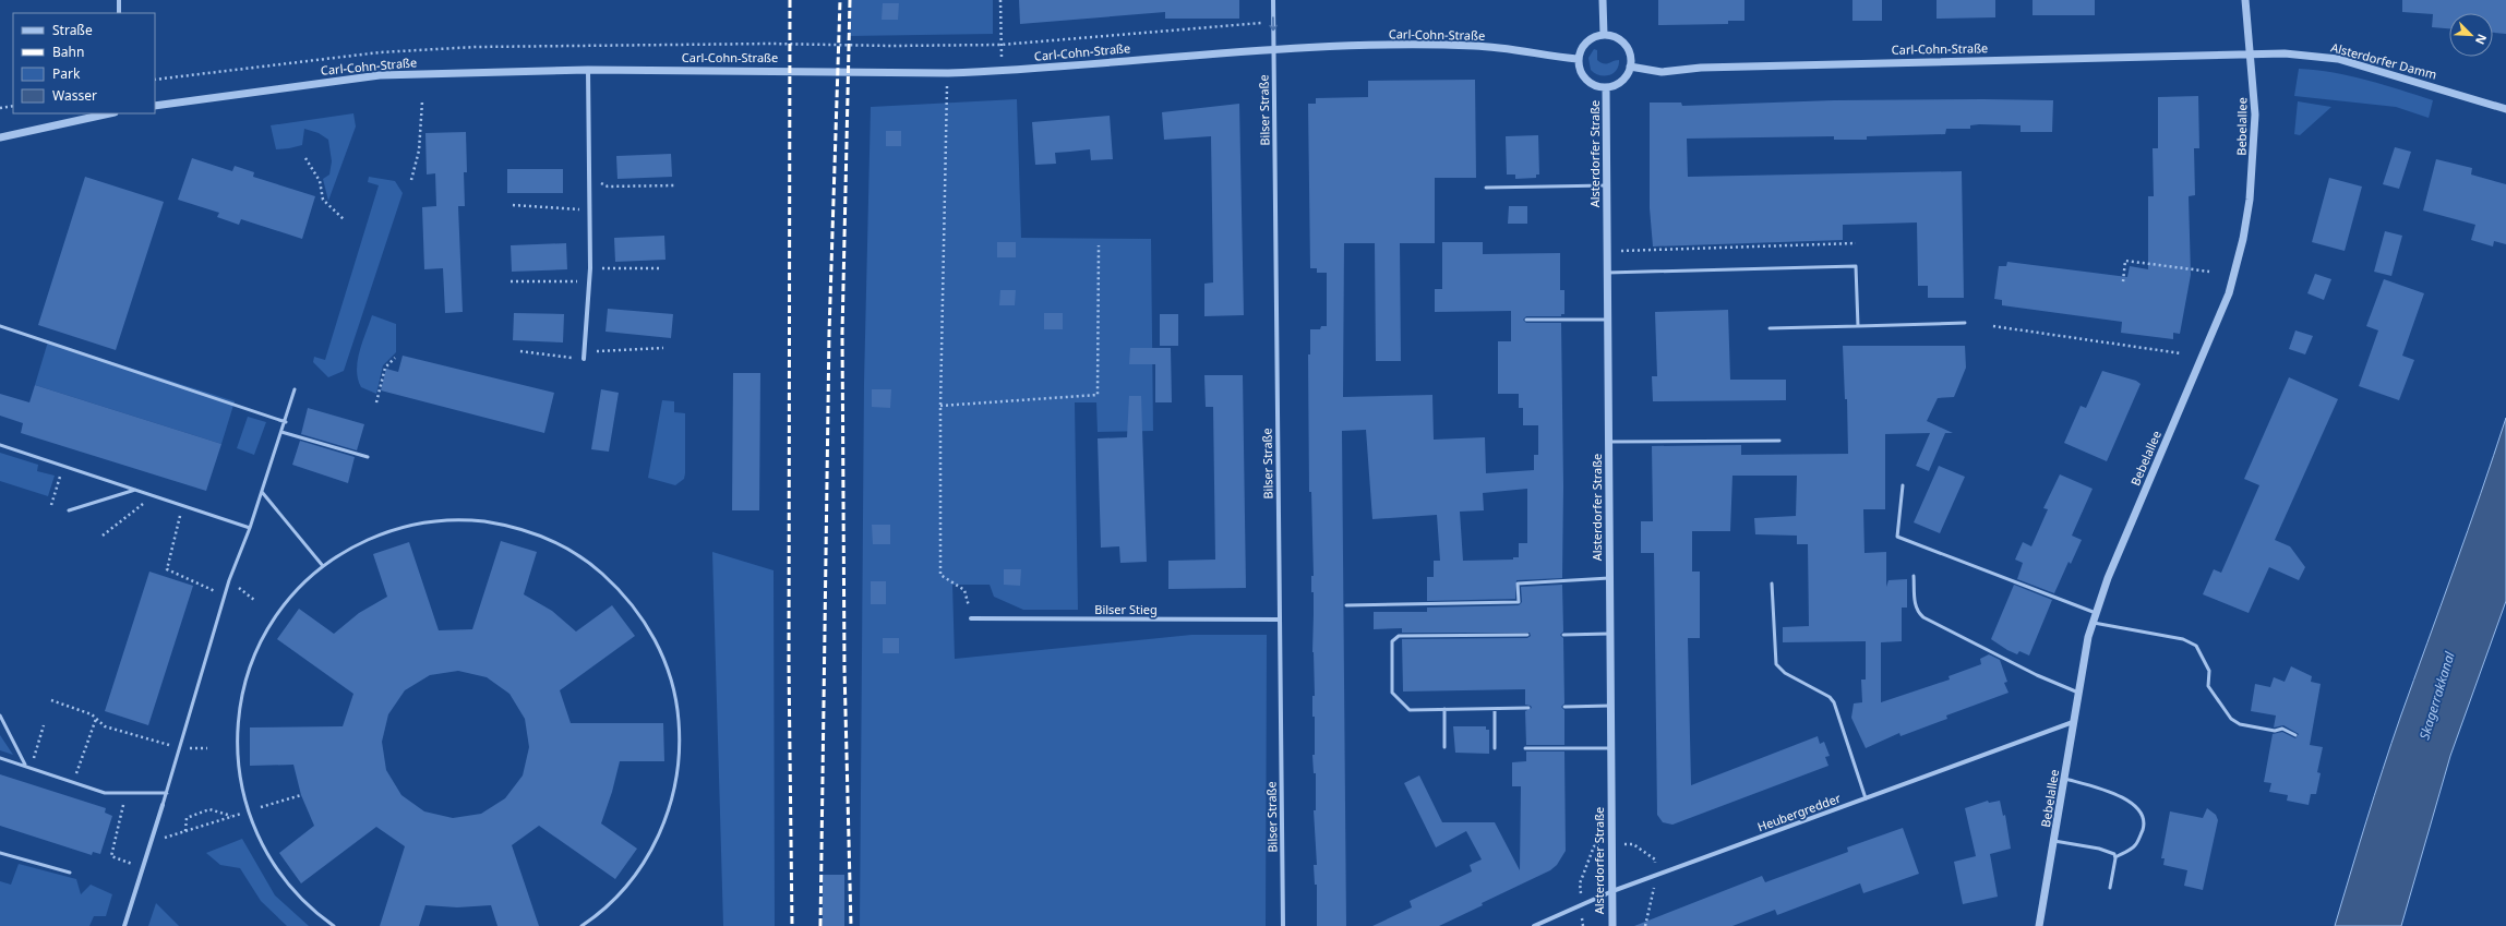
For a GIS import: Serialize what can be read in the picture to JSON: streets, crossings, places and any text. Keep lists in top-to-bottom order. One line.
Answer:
{"streets":{"street":["Carl-Cohn-Straße","Alsterdorfer Damm","Bilser Straße","Bebelallee","Alsterdorfer Straße","Bilser Stieg","Heubergredder"]},"crossings":[["Carl-Cohn-Straße","Alsterdorfer Damm"],["Carl-Cohn-Straße","Bilser Straße"],["Carl-Cohn-Straße","Bebelallee"],["Carl-Cohn-Straße","Alsterdorfer Straße"],["Alsterdorfer Damm","Bebelallee"],["Bilser Straße","Bilser Stieg"],["Bebelallee","Heubergredder"],["Alsterdorfer Straße","Heubergredder"]],"water":["Skagerrakkanal"],"legend":["Straße","Bahn","Park","Wasser"],"north":"bottom right"}
